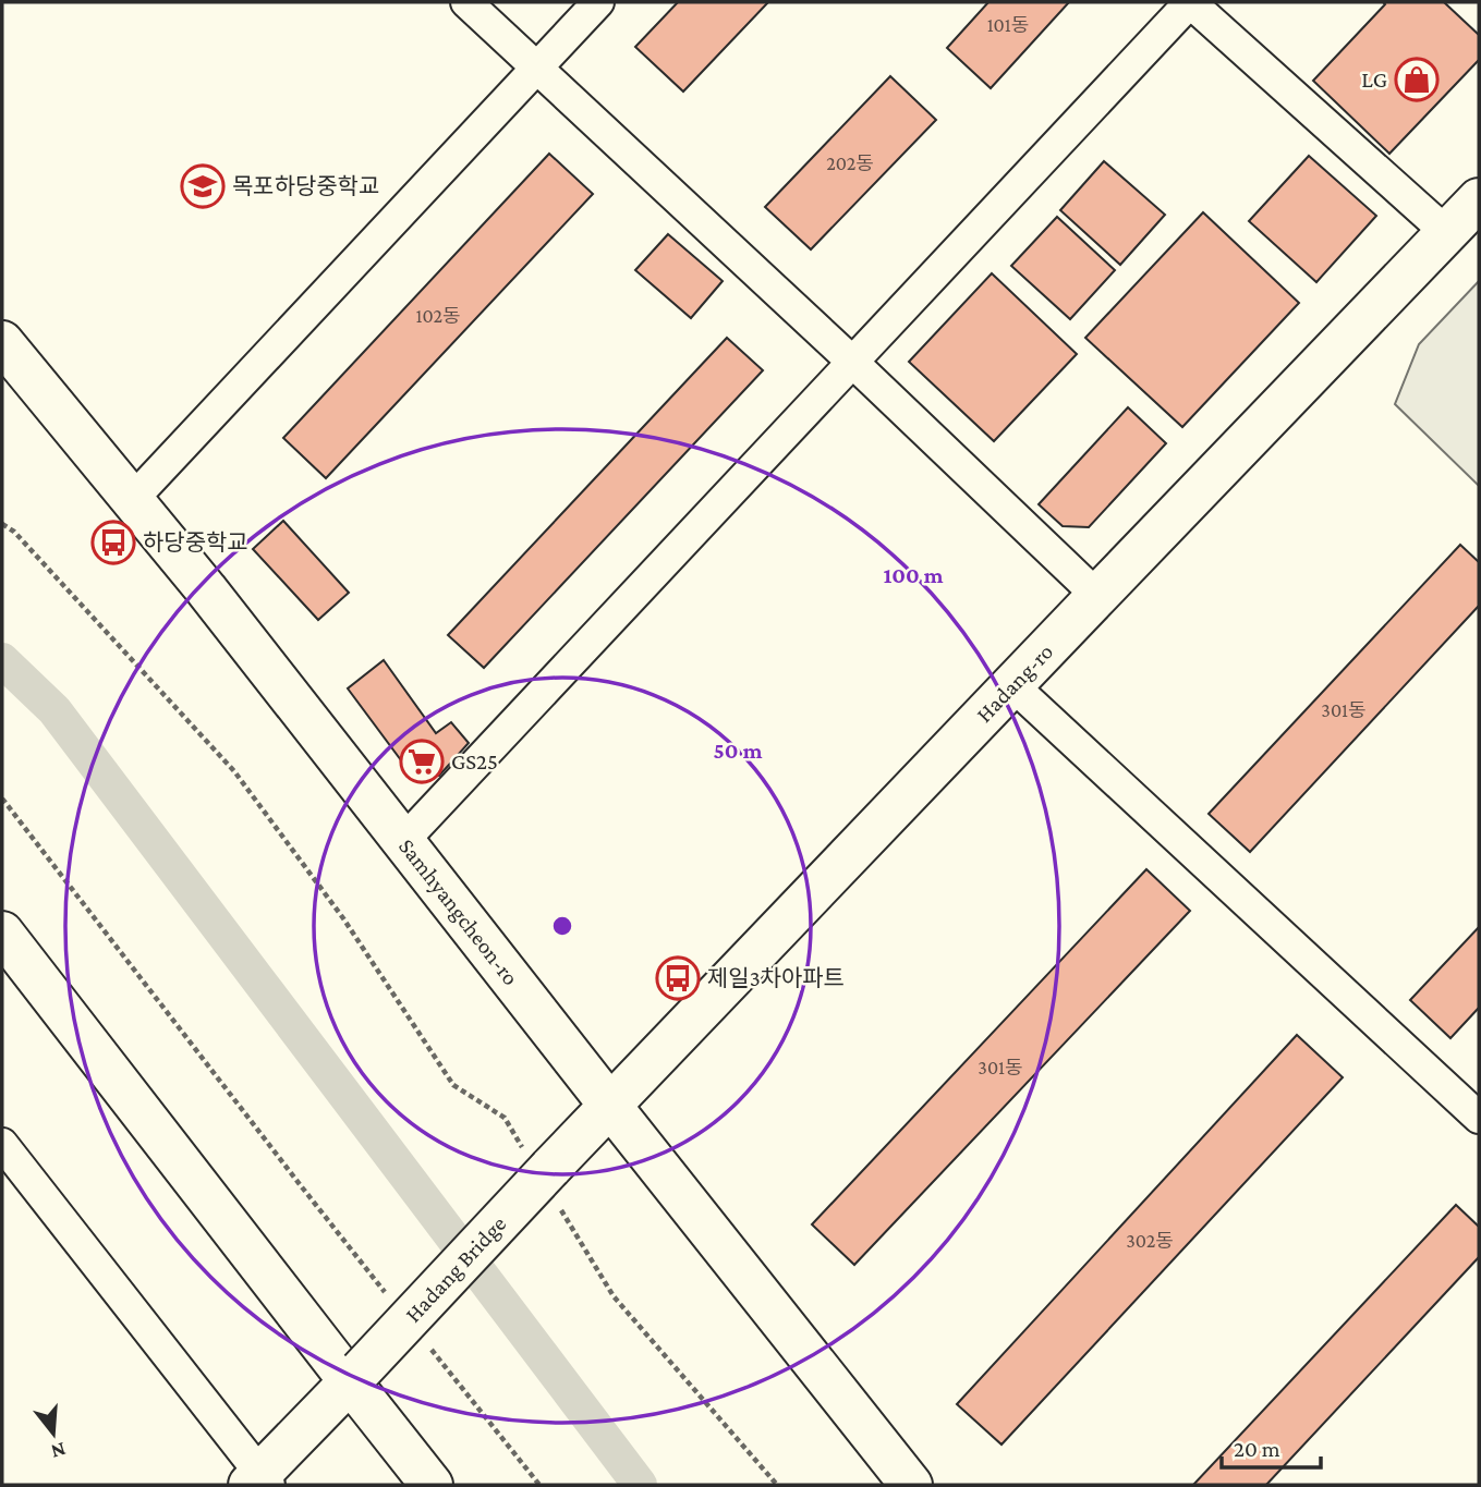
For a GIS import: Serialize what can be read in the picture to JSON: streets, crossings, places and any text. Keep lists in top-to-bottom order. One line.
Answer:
{"streets":{"street":["Hadang-ro","Samhyangcheon-ro","Hadang Bridge"]},"crossings":[["Hadang-ro","Samhyangcheon-ro"],["Hadang-ro","Hadang Bridge"]],"places":{"shop":["LG"],"school or university":["목포하당중학교"],"bus stop":["하당중학교","제일3차아파트"],"supermarket":["GS25"]},"house_numbers":["101동","202동","102동","301동","301동","302동"],"scale_bar":"20 m","north":"bottom","rings":["100 m","50 m"]}
